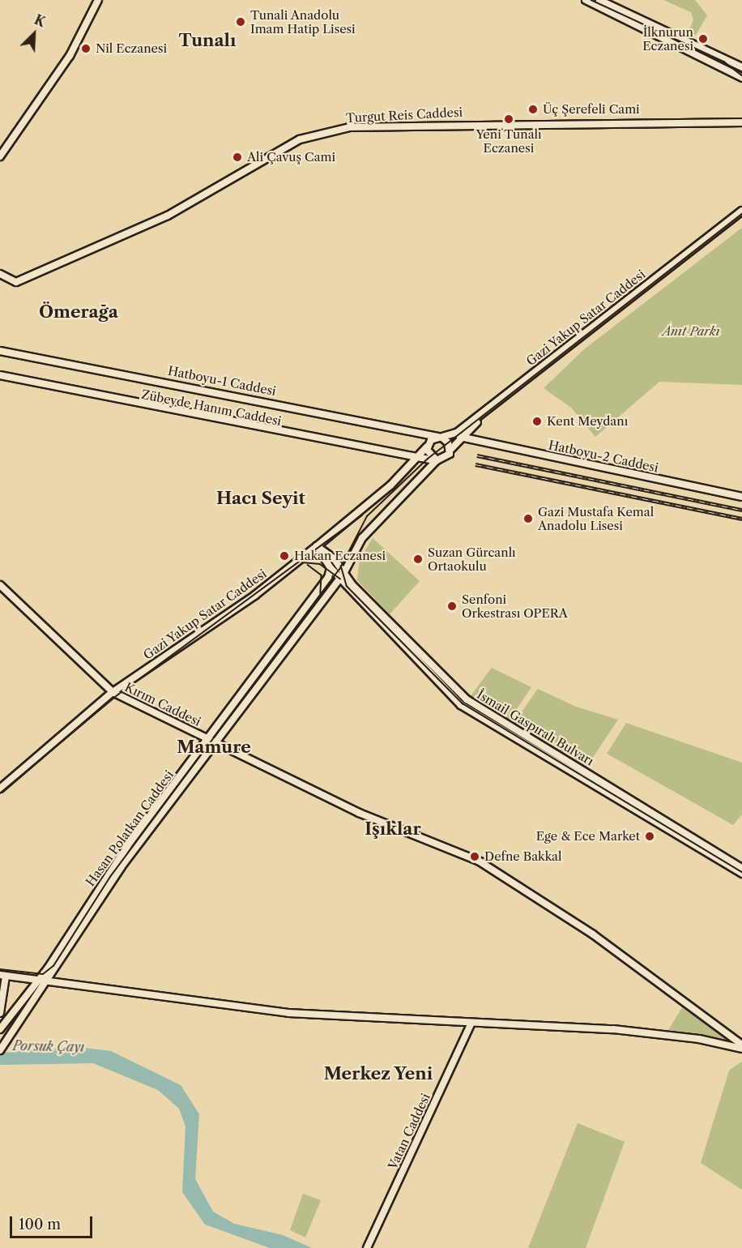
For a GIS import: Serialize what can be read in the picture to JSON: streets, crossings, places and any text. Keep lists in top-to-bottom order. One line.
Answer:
{"streets":{"main road":["Turgut Reis Caddesi","Gazi Yakup Satar Caddesi","Hatboyu-1 Caddesi","Zübeyde Hanım Caddesi","Hatboyu-2 Caddesi","Kırım Caddesi","İsmail Gaspıralı Bulvarı","Hasan Polatkan Caddesi","Vatan Caddesi"]},"crossings":[["Gazi Yakup Satar Caddesi","Hatboyu-1 Caddesi"],["Gazi Yakup Satar Caddesi","Zübeyde Hanım Caddesi"],["Gazi Yakup Satar Caddesi","Hatboyu-2 Caddesi"],["Gazi Yakup Satar Caddesi","Kırım Caddesi"],["Hatboyu-1 Caddesi","Zübeyde Hanım Caddesi"],["Kırım Caddesi","Hasan Polatkan Caddesi"]],"districts":["Tunalı","Ömerağa","Hacı Seyit","Mamure","Işıklar","Merkez Yeni"],"water":["Porsuk Çayı"],"parks":["Anıt Parkı"],"places":["Tunali Anadolu Imam Hatip Lisesi","İlknurun Eczanesi","Nil Eczanesi","Üç Şerefeli Cami","Yeni Tunalı Eczanesi","Ali Çavuş Cami","Kent Meydanı","Gazi Mustafa Kemal Anadolu Lisesi","Hakan Eczanesi","Suzan Gürcanlı Ortaokulu","Senfoni Orkestrası OPERA","Ege & Ece Market","Defne Bakkal"],"scale_bar":"100 m","north":"top right"}
